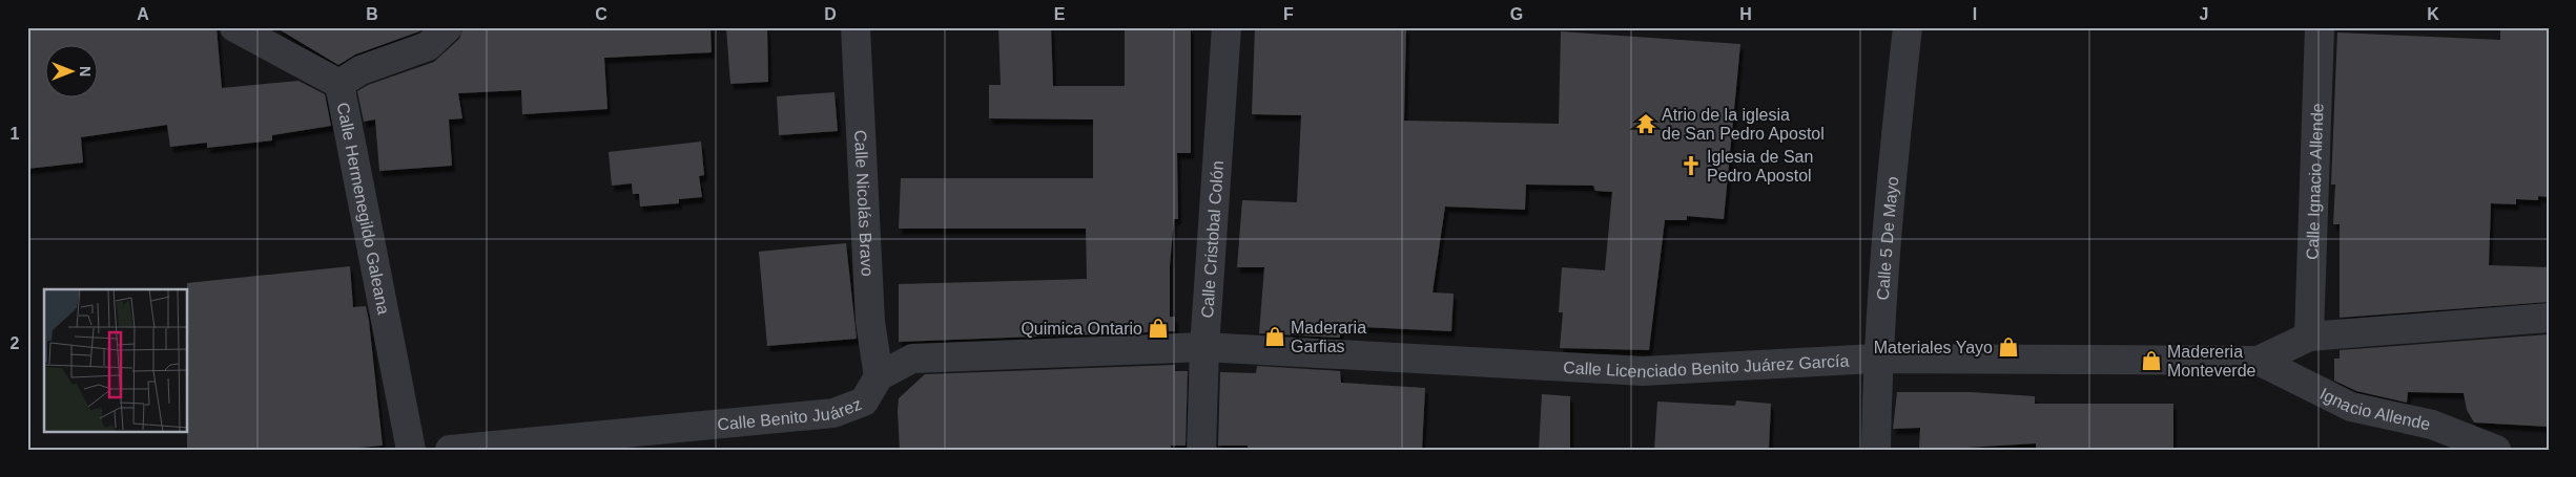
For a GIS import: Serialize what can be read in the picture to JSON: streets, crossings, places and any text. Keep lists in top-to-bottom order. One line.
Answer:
{"streets":{"street":["Calle Ignacio Allende","Calle Nicolás Bravo","Calle Hermenegildo Galeana","Calle Cristobal Colón","Calle 5 De Mayo","Calle Licenciado Benito Juárez García","Ignacio Allende","Calle Benito Juárez"]},"crossings":[["Calle Ignacio Allende","Calle Licenciado Benito Juárez García"],["Calle Nicolás Bravo","Calle Benito Juárez"],["Calle Cristobal Colón","Calle Licenciado Benito Juárez García"],["Calle Cristobal Colón","Calle Benito Juárez"],["Calle 5 De Mayo","Calle Licenciado Benito Juárez García"],["Calle Licenciado Benito Juárez García","Ignacio Allende"],["Calle Licenciado Benito Juárez García","Calle Benito Juárez"]],"places":{"temple":["Atrio de la iglesia de San Pedro Apostol"],"church":["Iglesia de San Pedro Apostol"],"shop":["Quimica Ontario","Maderaria Garfias","Materiales Yayo","Madereria Monteverde"]},"north":"right","grid":{"columns":["A","B","C","D","E","F","G","H","I","J","K"],"rows":["1","2"]}}
